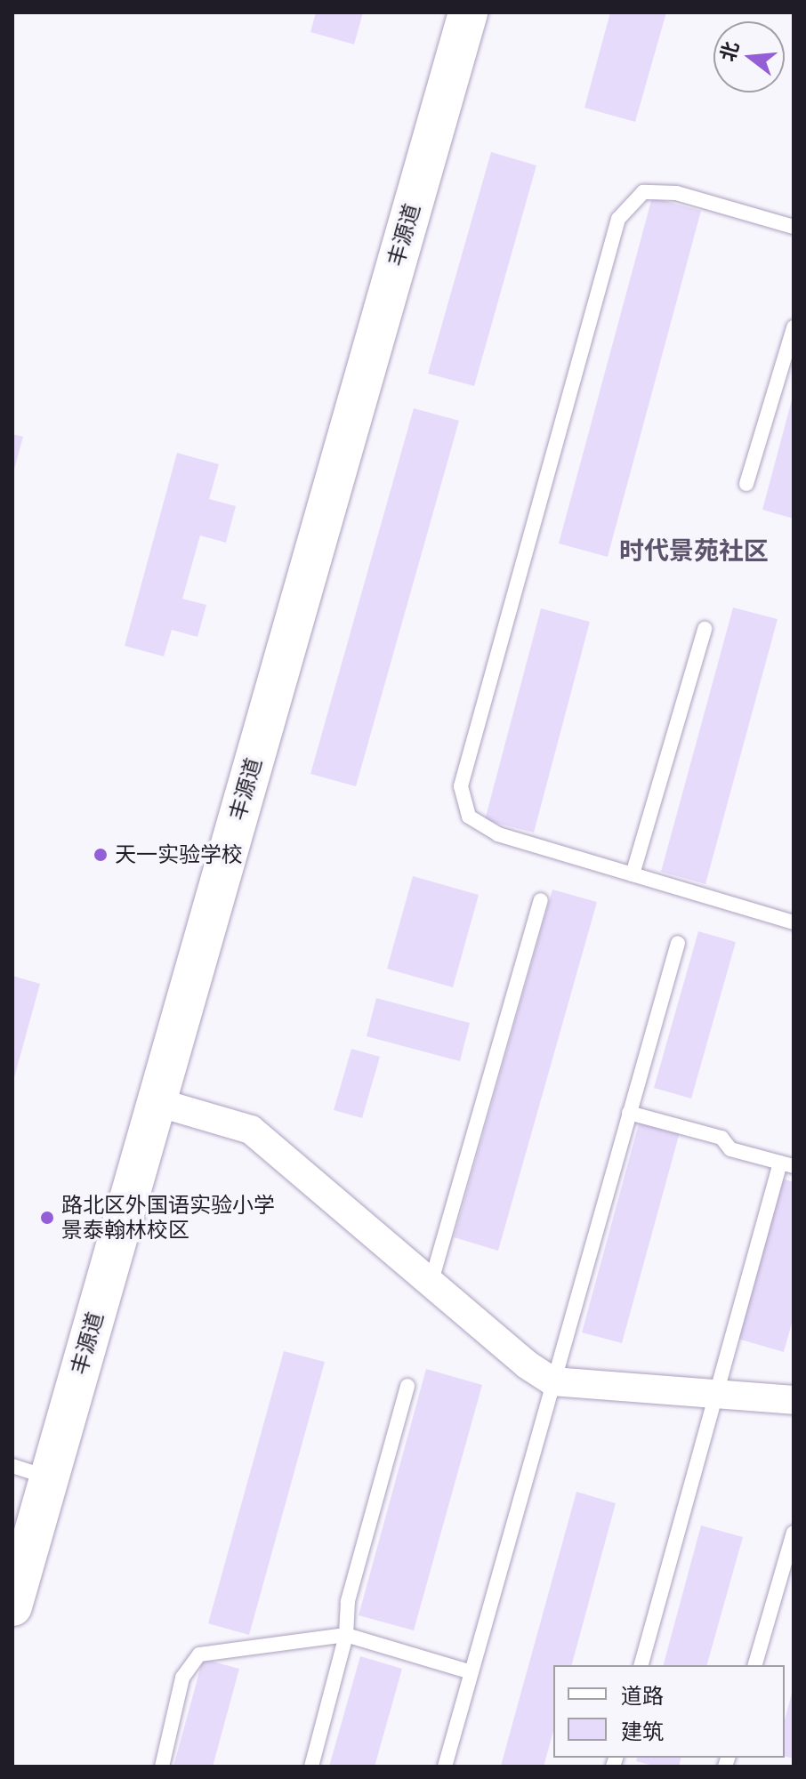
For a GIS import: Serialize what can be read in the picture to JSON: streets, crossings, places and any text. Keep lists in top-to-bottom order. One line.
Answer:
{"streets":{"street":["丰源道"]},"districts":["时代景苑社区"],"places":["天一实验学校","路北区外国语实验小学 景泰翰林校区"],"legend":["道路","建筑"],"north":"left"}
